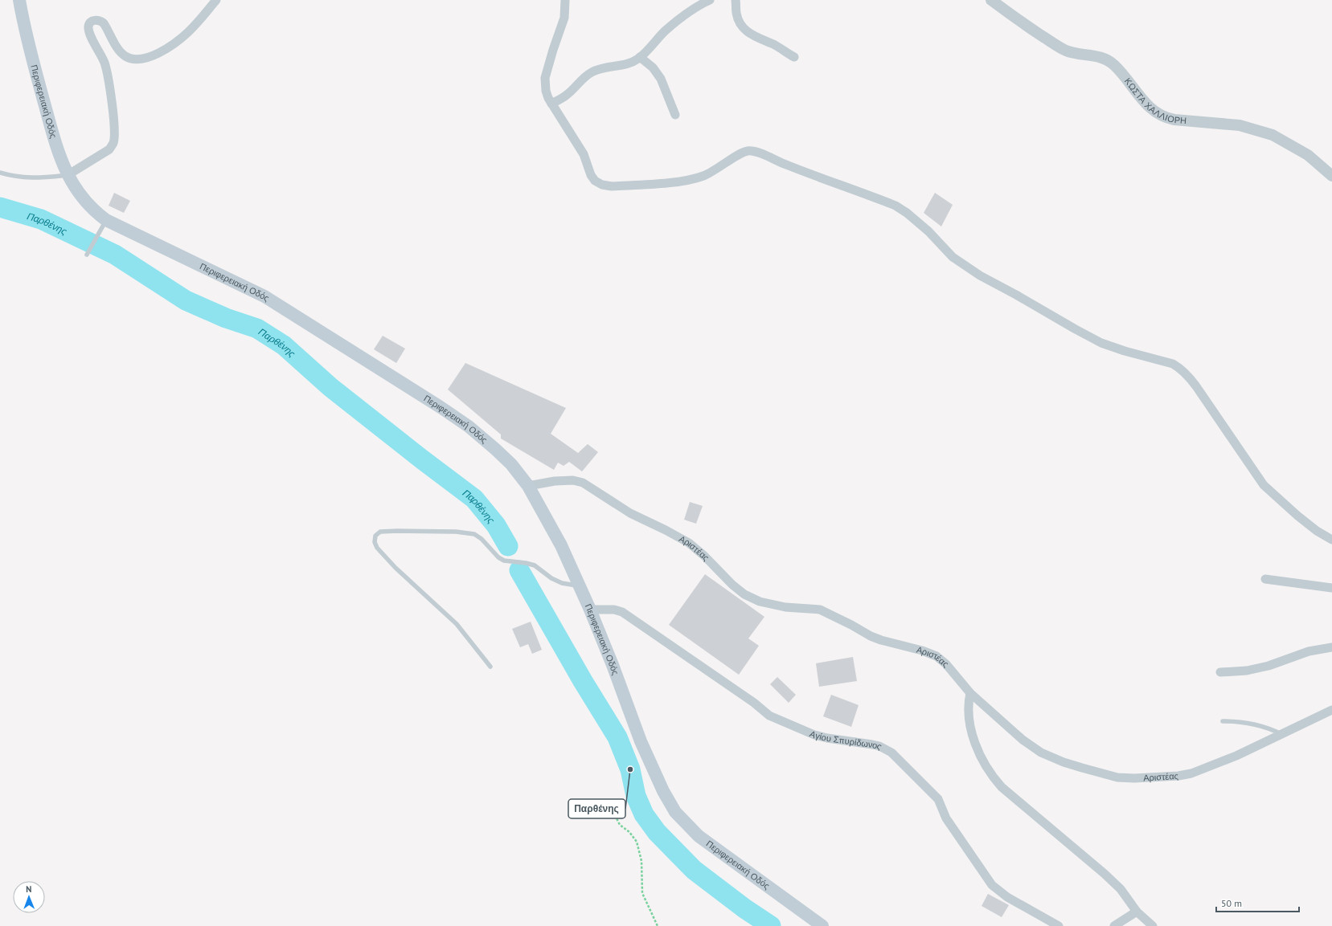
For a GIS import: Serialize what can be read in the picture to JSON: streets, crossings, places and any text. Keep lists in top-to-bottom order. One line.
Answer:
{"streets":{"main road":["Περιφερειακή Οδός"],"street":["ΚΩΣΤΑ ΧΑΛΛΙΟΡΗ","Αριστέας","Αγίου Σπυρίδωνος"]},"crossings":[["Περιφερειακή Οδός","Αριστέας"],["Περιφερειακή Οδός","Αγίου Σπυρίδωνος"]],"water":["Παρθένης"],"places":["Παρθένης"],"scale_bar":"50 m","north":"top"}
